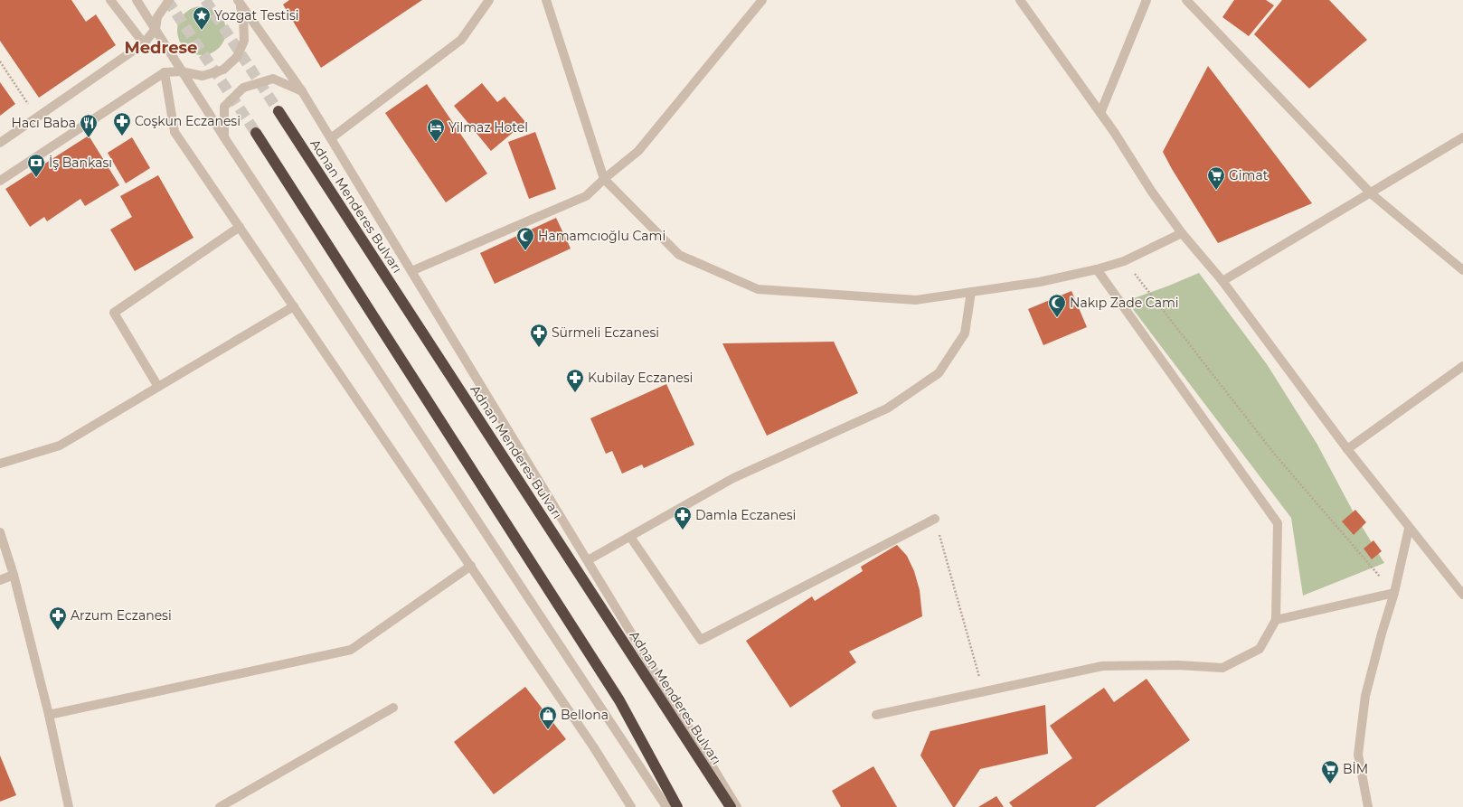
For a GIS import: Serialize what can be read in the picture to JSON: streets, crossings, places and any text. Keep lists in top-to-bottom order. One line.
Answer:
{"streets":{"highway":["Adnan Menderes Bulvarı"]},"districts":["Medrese"],"places":{"place":["Yozgat Testisi"],"pharmacy":["Coşkun Eczanesi","Sürmeli Eczanesi","Kubilay Eczanesi","Damla Eczanesi","Arzum Eczanesi"],"restaurant":["Hacı Baba"],"hotel":["Yilmaz Hotel"],"bank":["İş Bankası"],"supermarket":["Gimat","BİM"],"mosque":["Hamamcıoğlu Cami","Nakıp Zade Cami"],"shop":["Bellona"]}}
